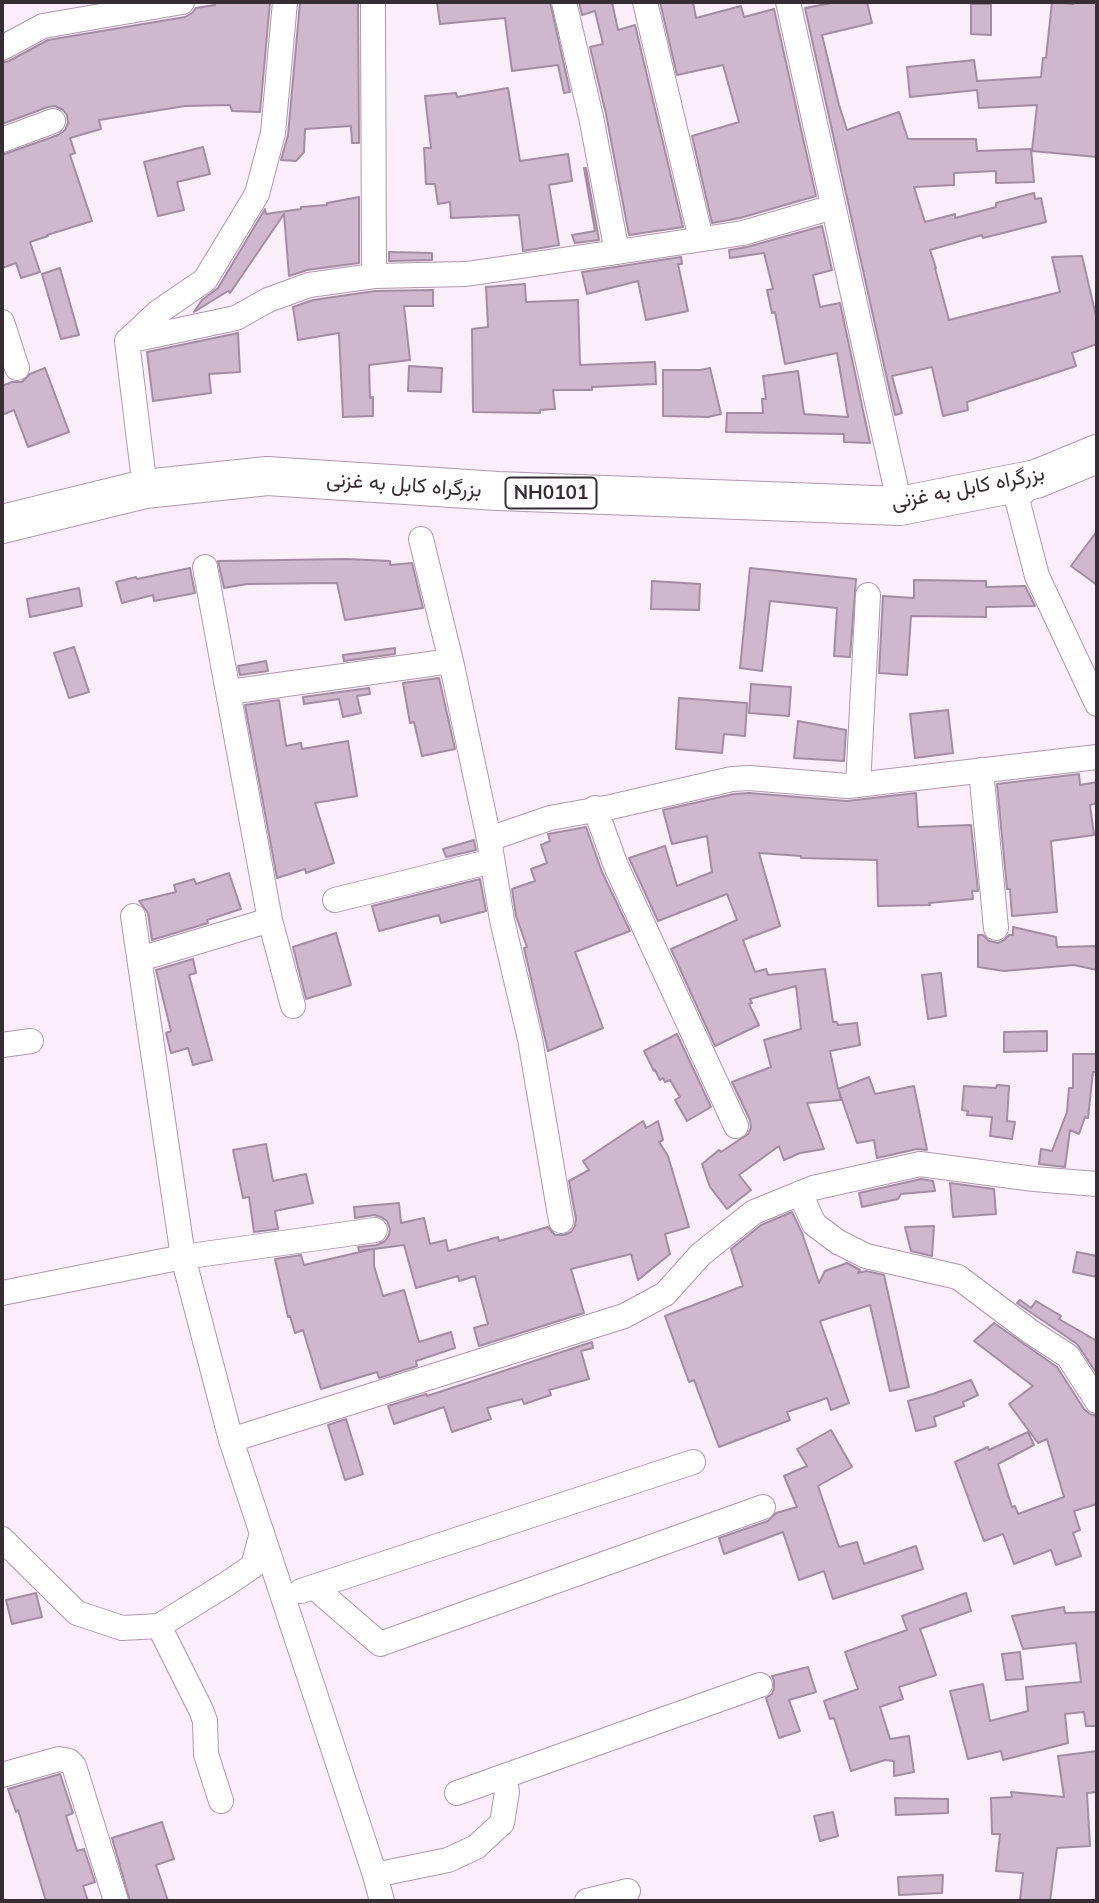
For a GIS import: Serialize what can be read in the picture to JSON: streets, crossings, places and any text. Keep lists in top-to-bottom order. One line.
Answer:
{"streets":{"highway":["بزرگراه کابل به غزنی","NH0101"]}}
